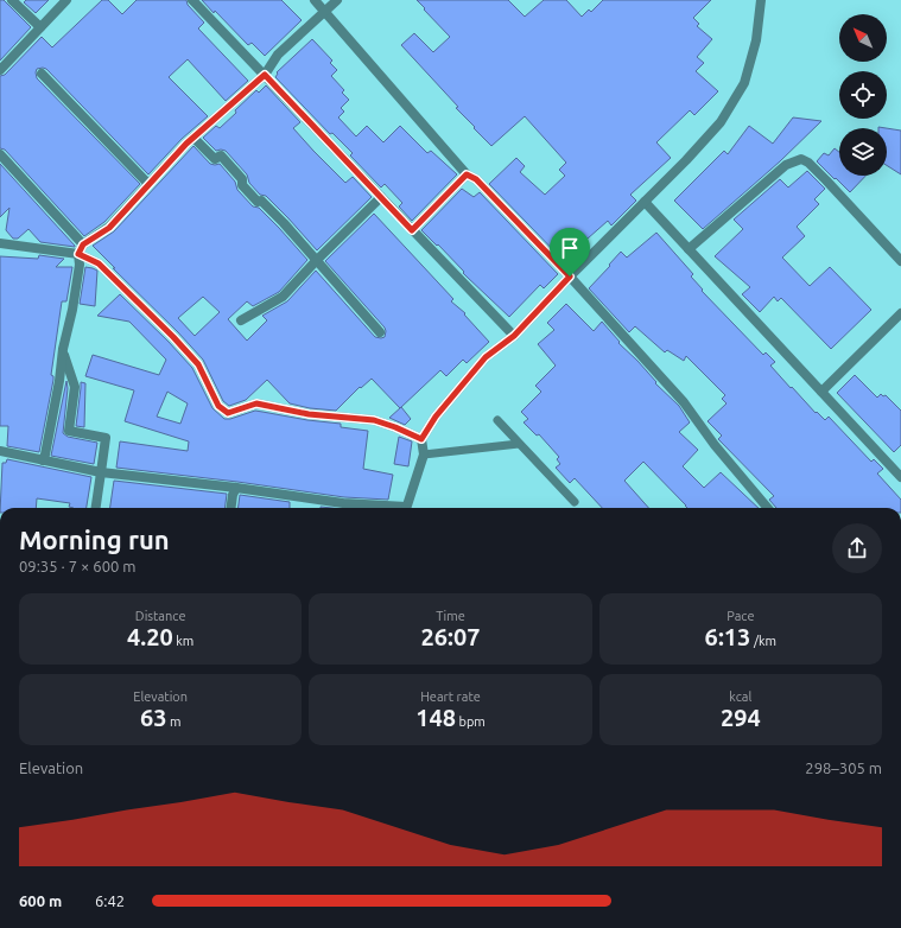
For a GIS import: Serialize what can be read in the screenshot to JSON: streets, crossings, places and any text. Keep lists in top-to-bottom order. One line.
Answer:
{"north":"top left","page":{"heading":["Morning run","09:35 · 7 × 600 m"],"stats":[["Distance","4.20 km"],["Time","26:07"],["Pace","6:13 /km"],["Elevation","63 m"],["Heart rate","148 bpm"],["kcal","294"]],"chart":["Elevation","298–305 m"],"list":[{"name":"600 m","note":"6:42"}]}}
